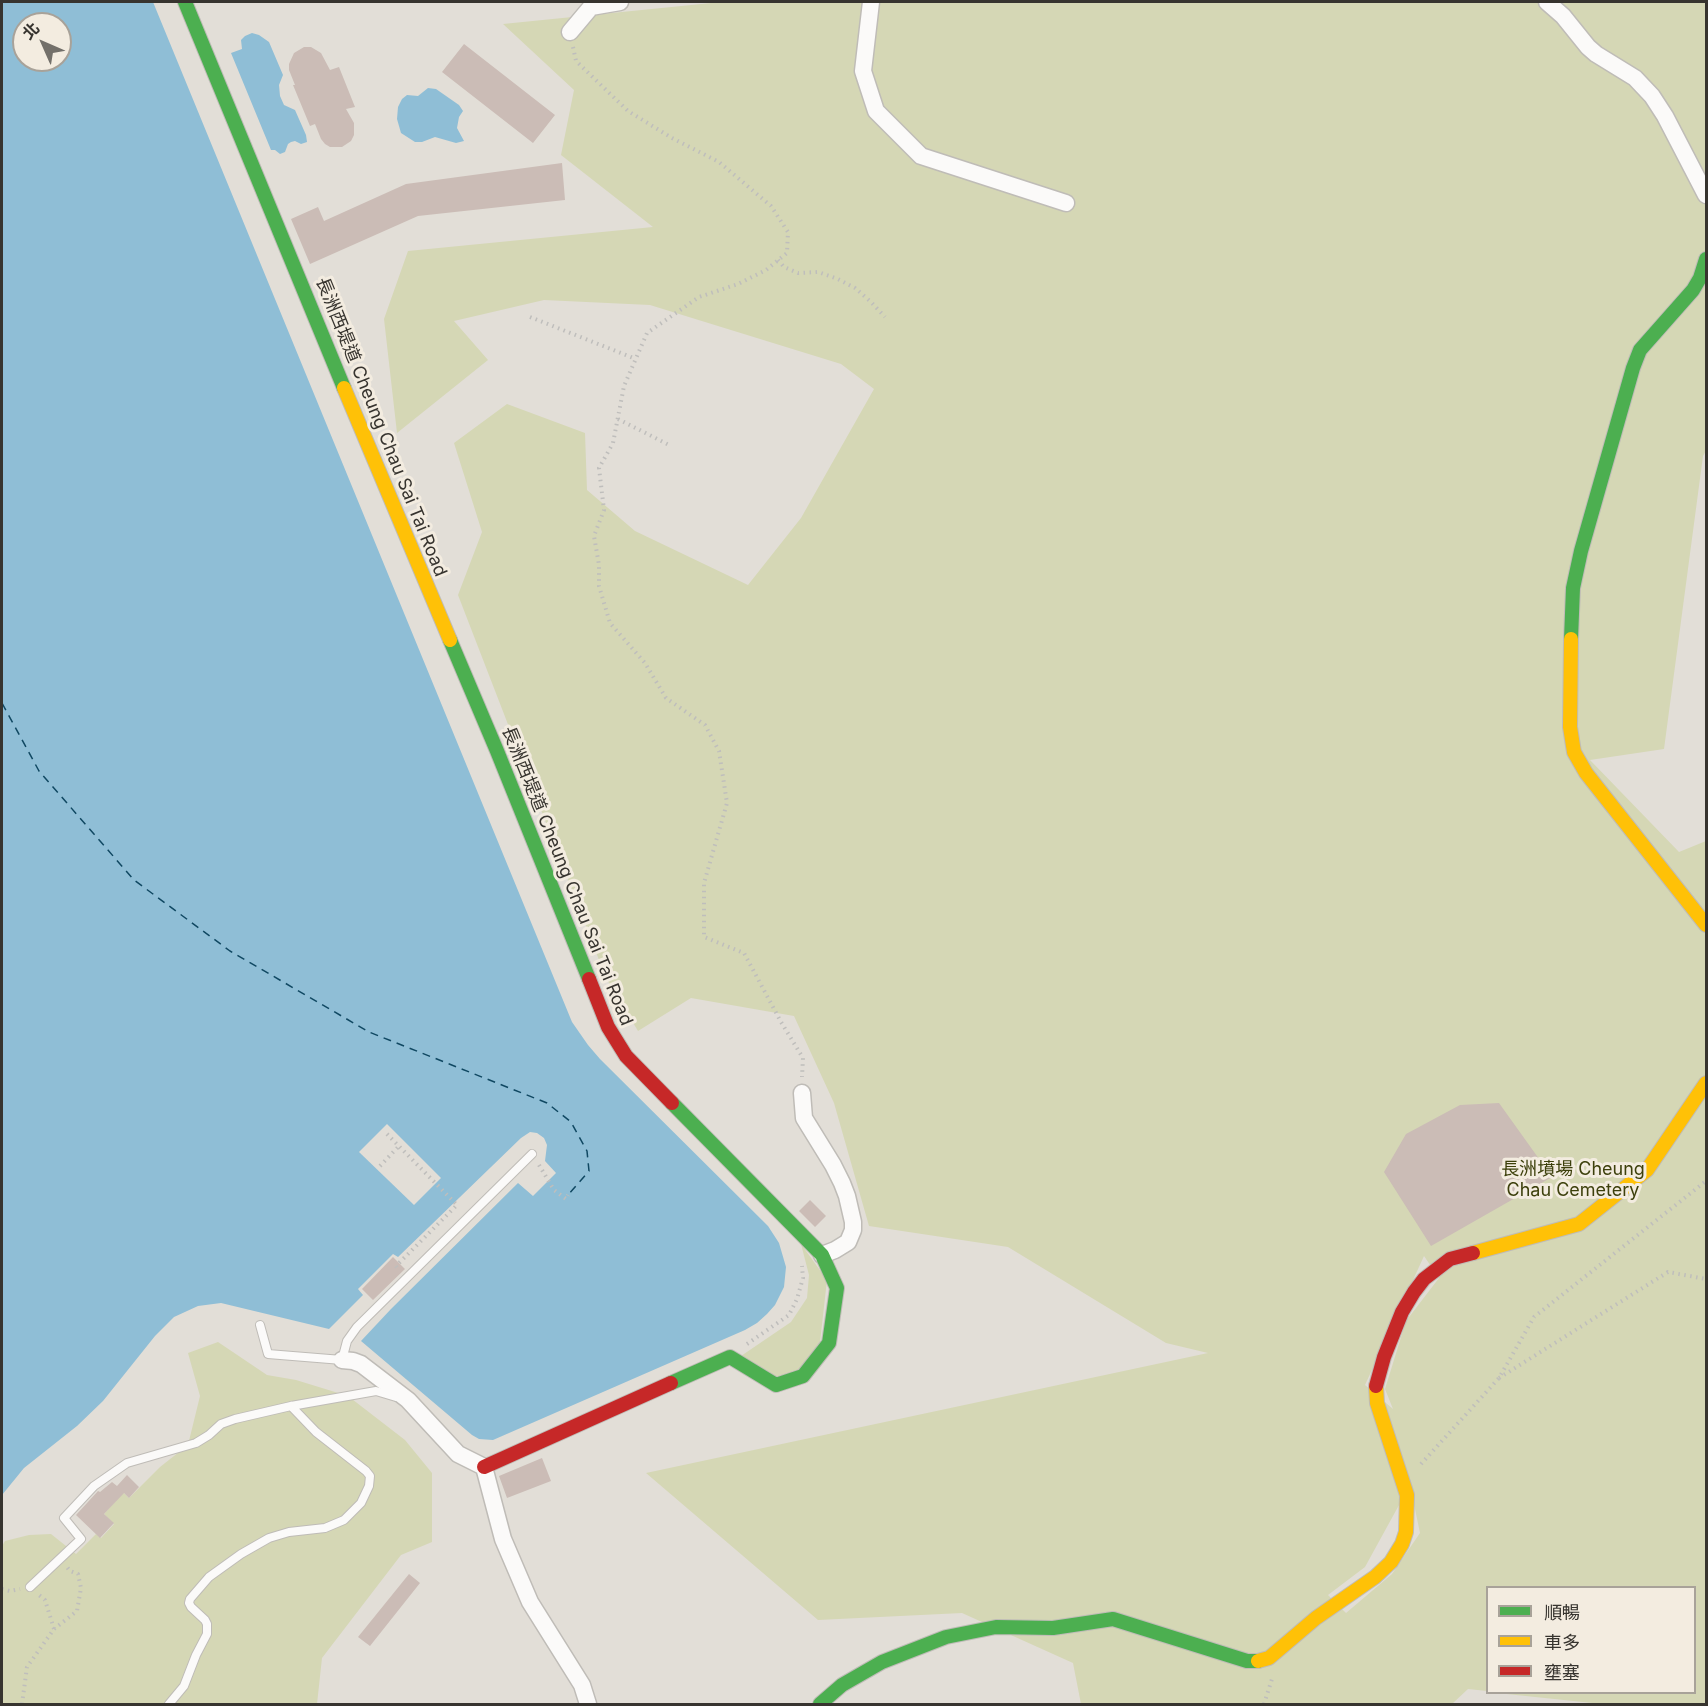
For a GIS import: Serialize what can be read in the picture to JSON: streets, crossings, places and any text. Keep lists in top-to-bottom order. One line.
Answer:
{"streets":{"street":["長洲西堤道 Cheung Chau Sai Tai Road"]},"parks":["長洲墳場 Cheung Chau Cemetery"],"legend":["順暢","車多","壅塞"],"north":"top left"}
